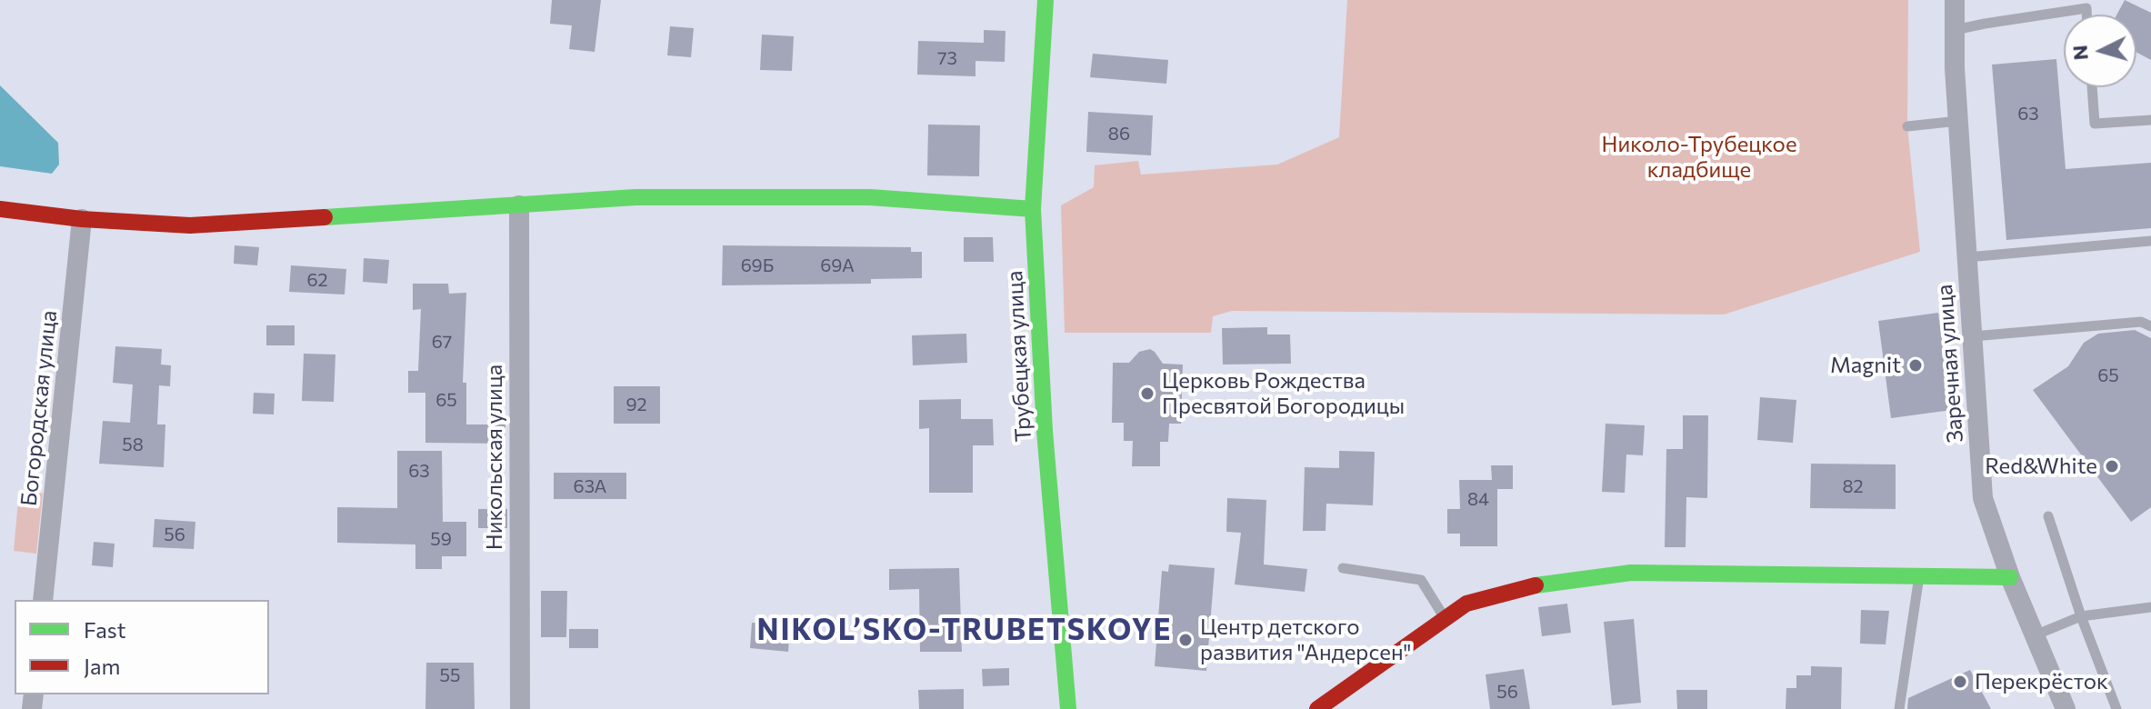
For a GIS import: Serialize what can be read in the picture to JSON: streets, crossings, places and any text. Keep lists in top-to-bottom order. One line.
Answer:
{"streets":{"street":["Трубецкая улица","Заречная улица","Богородская улица","Никольская улица"]},"districts":["NIKOL’SKO-TRUBETSKOYE"],"parks":["Николо-Трубецкое кладбище"],"places":["Magnit","Церковь Рождества Пресвятой Богородицы","Red&White","Центр детского развития \"Андерсен\"","Перекрёсток"],"house_numbers":["73","63","86","69Б","69А","62","67","65","65","92","58","63","63А","82","84","56","59","55","56"],"legend":["Fast","Jam"],"north":"left"}
